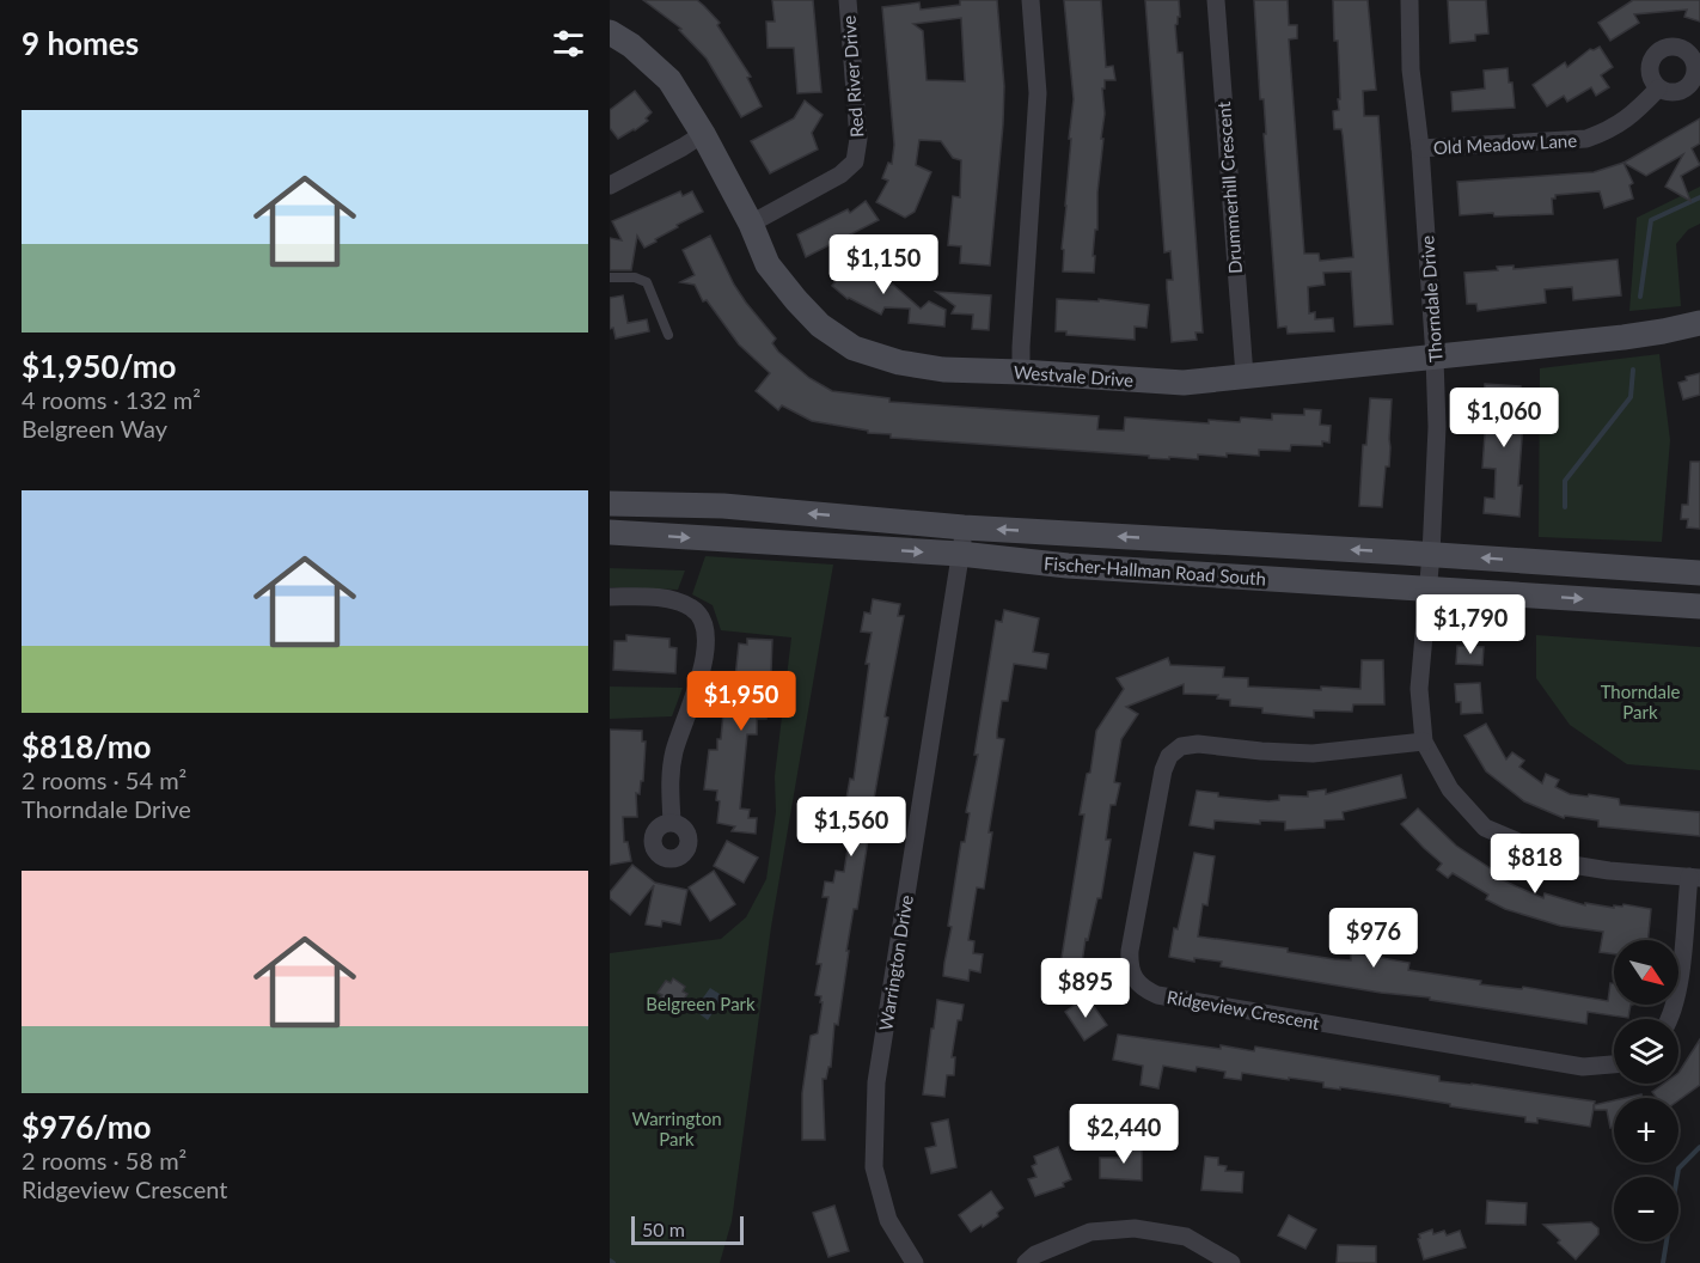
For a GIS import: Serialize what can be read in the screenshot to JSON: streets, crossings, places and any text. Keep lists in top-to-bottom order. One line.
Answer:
{"streets":{"main road":["Westvale Drive","Fischer-Hallman Road South"],"street":["Red River Drive","Old Meadow Lane","Drummerhill Crescent","Thorndale Drive","Warrington Drive","Ridgeview Crescent"]},"crossings":[["Red River Drive","Westvale Drive"],["Old Meadow Lane","Thorndale Drive"],["Drummerhill Crescent","Westvale Drive"],["Thorndale Drive","Westvale Drive"],["Thorndale Drive","Fischer-Hallman Road South"],["Thorndale Drive","Ridgeview Crescent"],["Fischer-Hallman Road South","Warrington Drive"]],"parks":["Thorndale Park","Belgreen Park","Warrington Park"],"scale_bar":"50 m","north":"bottom right","page":{"heading":"9 homes","list":[{"name":"$1,950/mo","note":"4 rooms · 132 m² · Belgreen Way"},{"name":"$818/mo","note":"2 rooms · 54 m² · Thorndale Drive"},{"name":"$976/mo","note":"2 rooms · 58 m² · Ridgeview Crescent"}],"price":["$1,150","$1,060","$1,790","$1,950","$1,560","$818","$976","$895","$2,440"],"map_buttons":["+","−"],"scale":"50 m"}}
